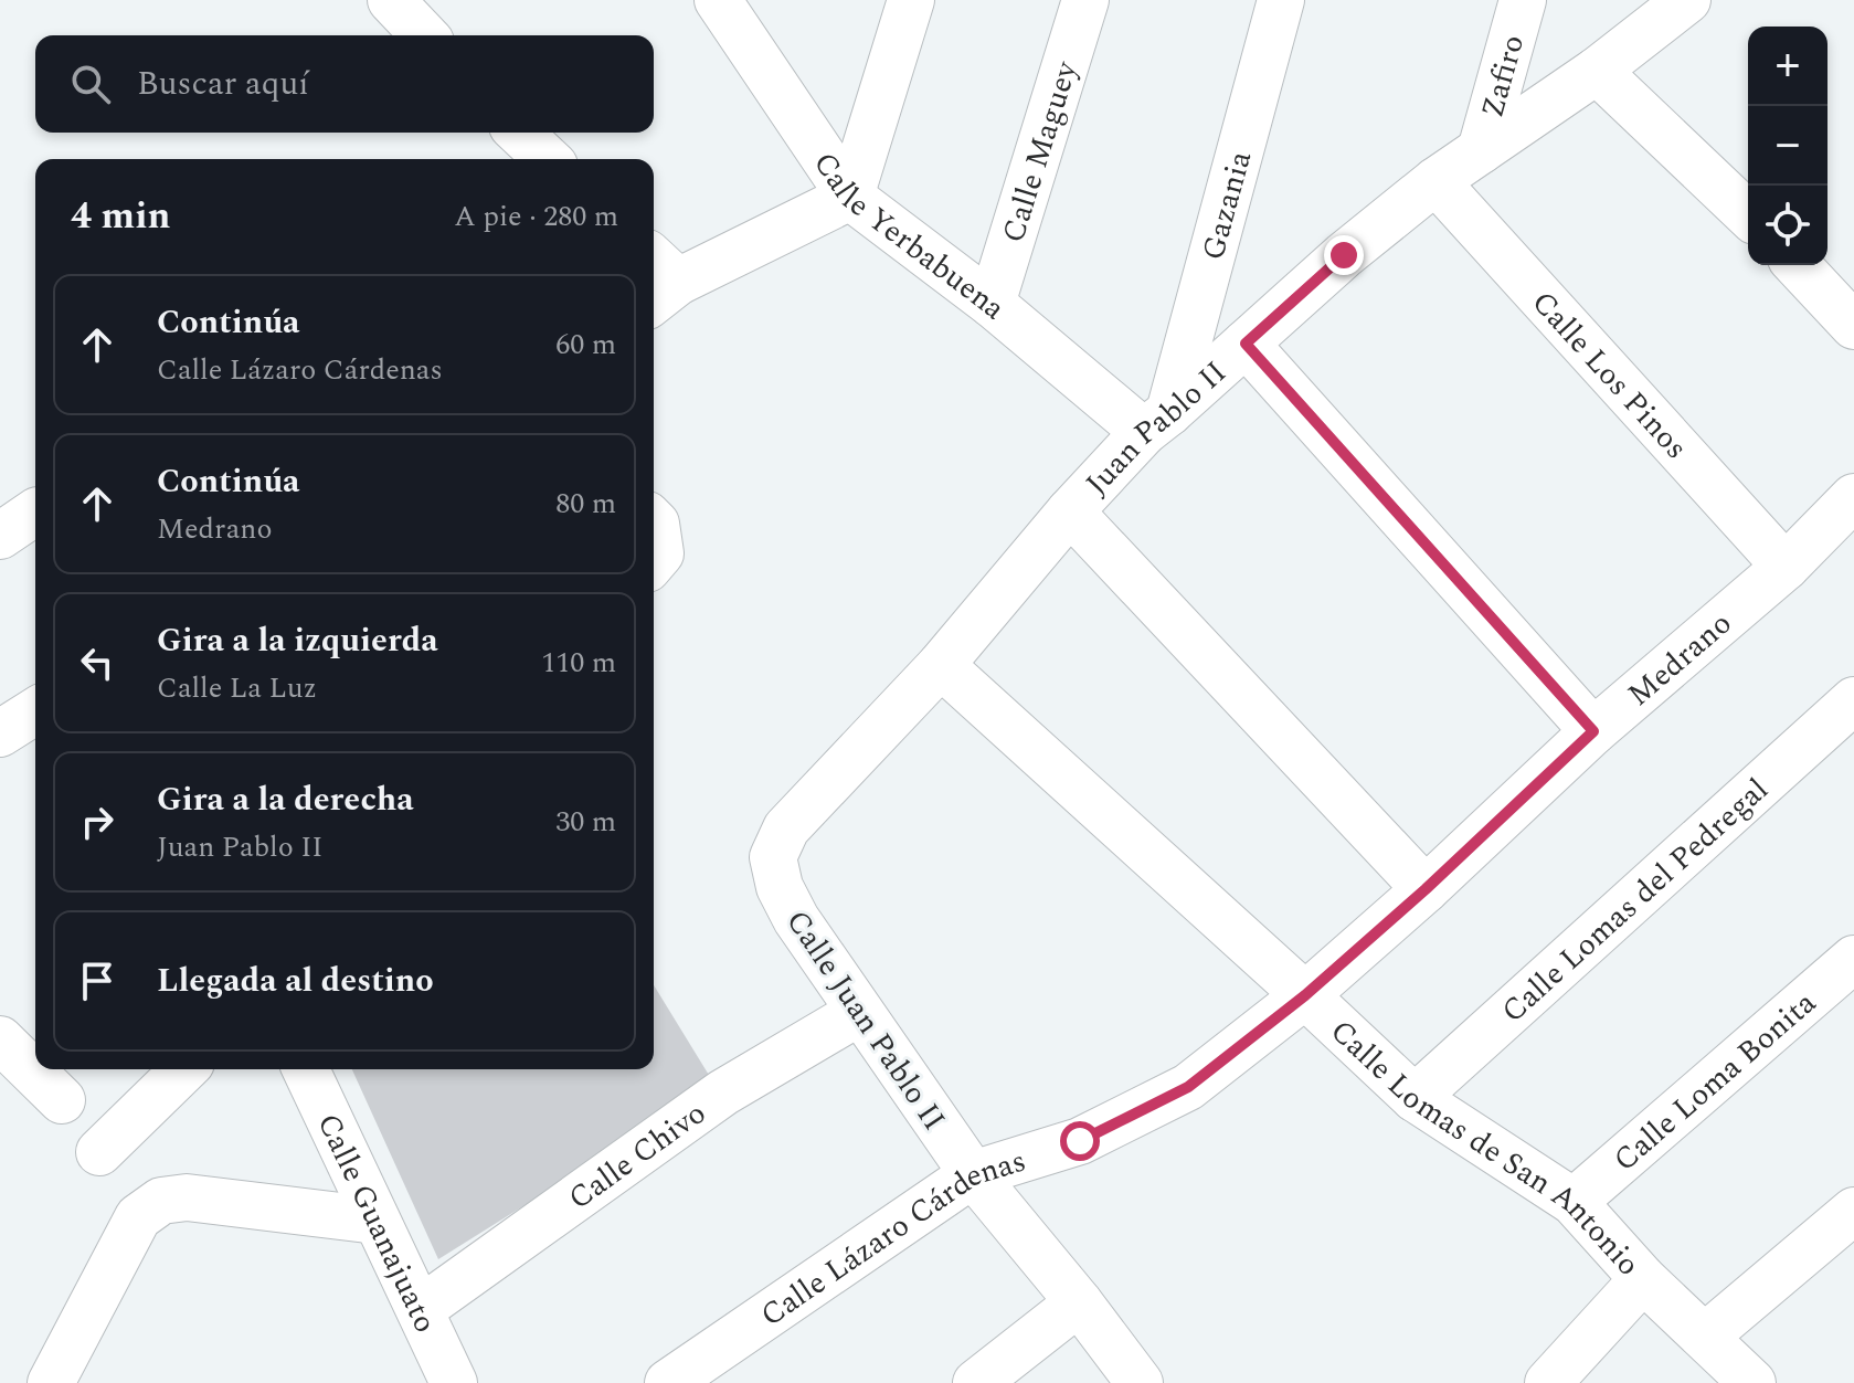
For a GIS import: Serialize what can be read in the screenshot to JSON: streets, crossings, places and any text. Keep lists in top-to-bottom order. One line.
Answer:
{"streets":{"street":["Zafiro","Calle Maguey","Gazania","Calle Yerbabuena","Calle Los Pinos","Juan Pablo II","Medrano","Calle Lomas del Pedregal","Calle Juan Pablo II","Calle Loma Bonita","Calle Lomas de San Antonio","Calle Chivo","Calle Guanajuato","Calle Lázaro Cárdenas"]},"crossings":[["Zafiro","Juan Pablo II"],["Calle Maguey","Calle Yerbabuena"],["Gazania","Calle Yerbabuena"],["Gazania","Juan Pablo II"],["Calle Yerbabuena","Juan Pablo II"],["Calle Los Pinos","Juan Pablo II"],["Calle Los Pinos","Medrano"],["Juan Pablo II","Calle Juan Pablo II"],["Juan Pablo II","Calle Lomas de San Antonio"],["Medrano","Calle Lomas de San Antonio"],["Medrano","Calle Lázaro Cárdenas"],["Calle Lomas del Pedregal","Calle Lomas de San Antonio"],["Calle Juan Pablo II","Calle Chivo"],["Calle Juan Pablo II","Calle Lázaro Cárdenas"],["Calle Loma Bonita","Calle Lomas de San Antonio"],["Calle Lomas de San Antonio","Calle Lázaro Cárdenas"],["Calle Chivo","Calle Guanajuato"]],"page":{"map_buttons":["+","−"],"search":"Buscar aquí","heading":["4 min","A pie · 280 m"],"list":[["Continúa","Calle Lázaro Cárdenas","60 m"],["Continúa","Medrano","80 m"],["Gira a la izquierda","Calle La Luz","110 m"],["Gira a la derecha","Juan Pablo II","30 m"],"Llegada al destino"]}}
